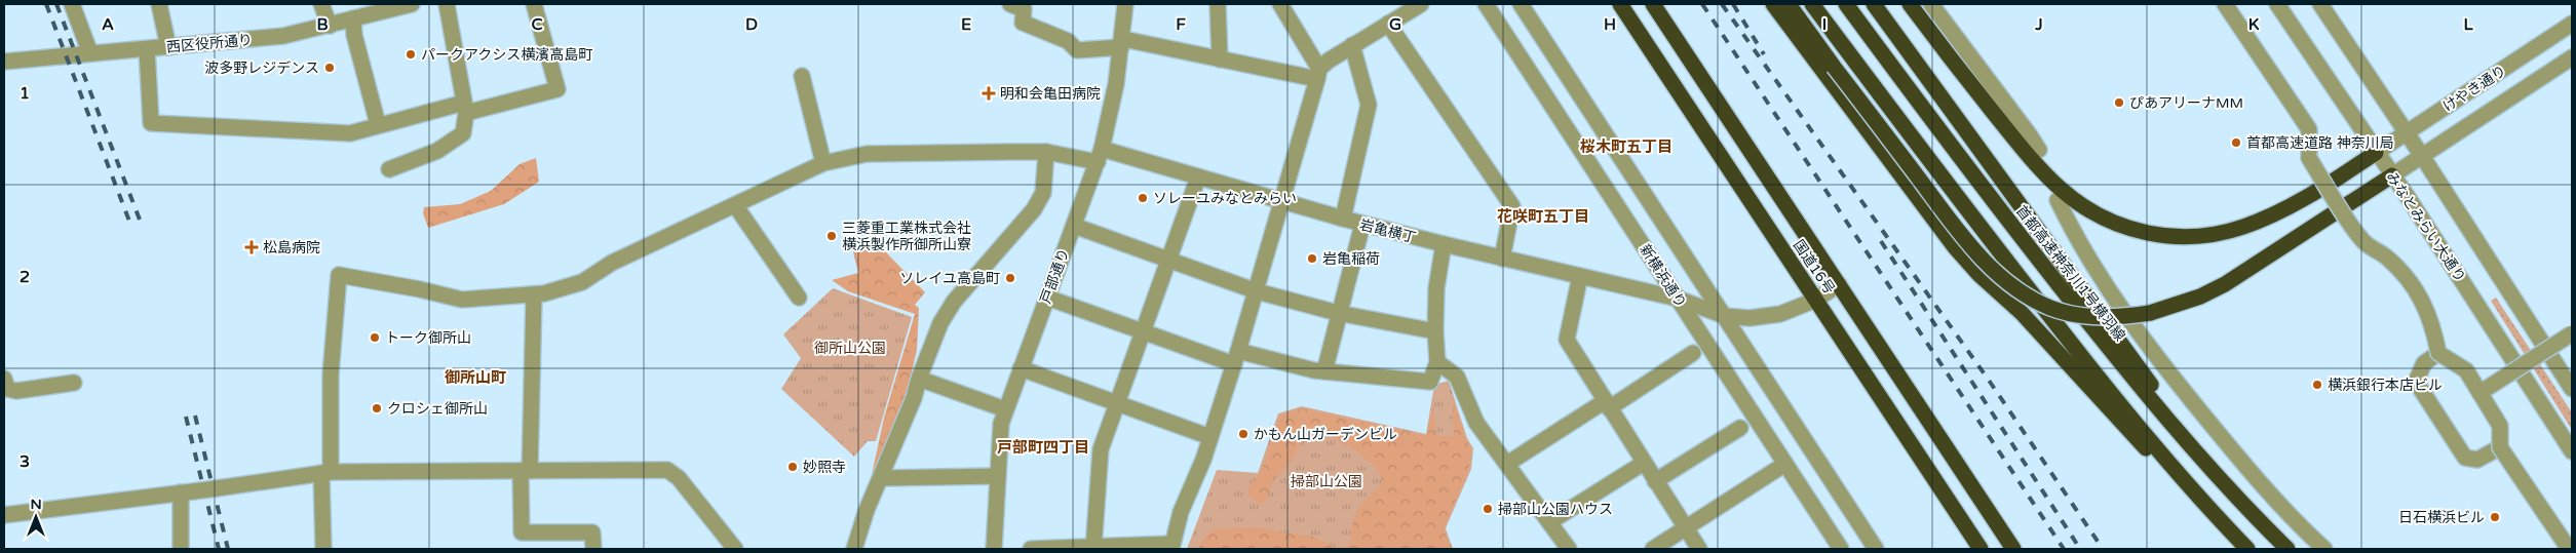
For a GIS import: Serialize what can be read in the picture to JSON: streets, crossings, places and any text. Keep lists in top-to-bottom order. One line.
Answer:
{"streets":{"highway":["国道16号","首都高速神奈川1号横羽線"],"street":["西区役所通り","けやき通り","みなとみらい大通り","岩亀横丁","戸部通り","新横浜通り"]},"crossings":[["けやき通り","みなとみらい大通り"],["岩亀横丁","国道16号"],["岩亀横丁","戸部通り"],["岩亀横丁","新横浜通り"]],"districts":["桜木町五丁目","花咲町五丁目","御所山町","戸部町四丁目"],"parks":["御所山公園","掃部山公園"],"places":{"other":["パークアクシス横濱高島町","波多野レジデンス","ぴあアリーナMM","首都高速道路 神奈川局","ソレーユみなとみらい","三菱重工業株式会社 横浜製作所御所山寮","岩亀稲荷","ソレイユ高島町","トーク御所山","横浜銀行本店ビル","クロシェ御所山","かもん山ガーデンビル","妙照寺","掃部山公園ハウス","日石横浜ビル"],"health":["明和会亀田病院","松島病院"]},"north":"top","grid":{"columns":["A","B","C","D","E","F","G","H","I","J","K","L"],"rows":["1","2","3"]}}
